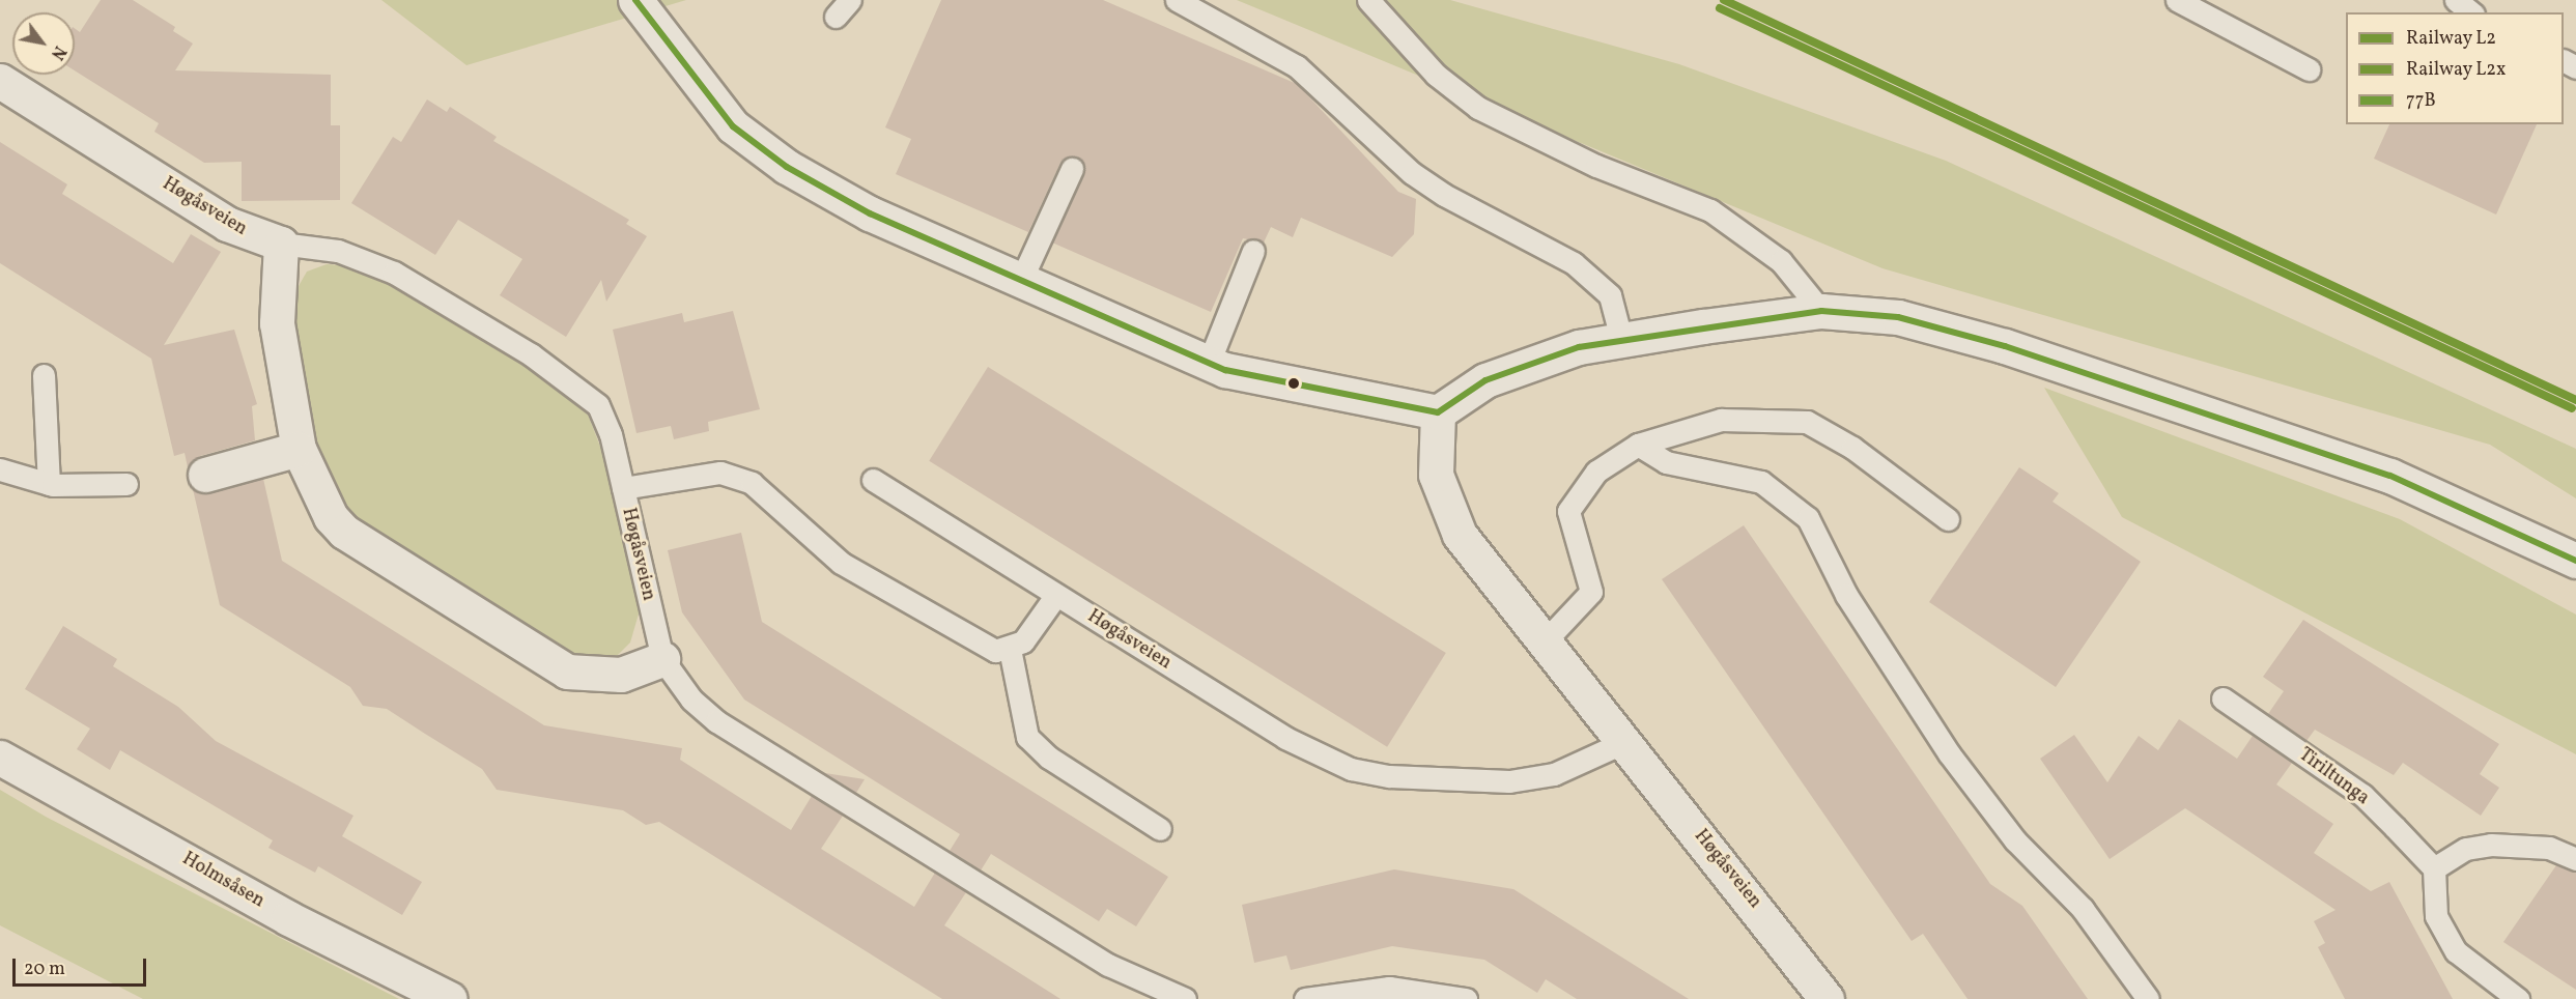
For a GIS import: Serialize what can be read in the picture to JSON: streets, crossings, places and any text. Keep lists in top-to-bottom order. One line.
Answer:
{"streets":{"street":["Høgåsveien","Holmsåsen"],"lane":["Tiriltunga"]},"lines":["rail line L2","transit line 77B","rail line L2x"],"legend":["Railway L2","Railway L2x","77B"],"scale_bar":"20 m","north":"bottom right"}
